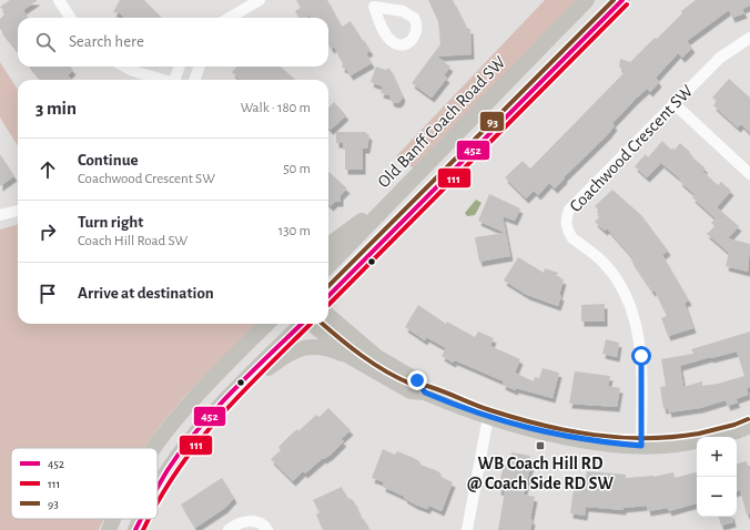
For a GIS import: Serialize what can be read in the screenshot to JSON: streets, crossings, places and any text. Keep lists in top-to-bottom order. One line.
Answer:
{"streets":{"main road":["Old Banff Coach Road SW"],"street":["Coachwood Crescent SW"]},"places":{"transit":["WB Coach Hill RD @ Coach Side RD SW"]},"lines":["transit line 452","transit line 93","transit line 111"],"legend":["452","111","93"],"page":{"search":"Search here","heading":["3 min","Walk · 180 m"],"list":[["Continue","Coachwood Crescent SW","50 m"],["Turn right","Coach Hill Road SW","130 m"],"Arrive at destination"],"map_buttons":["+","−"]}}
